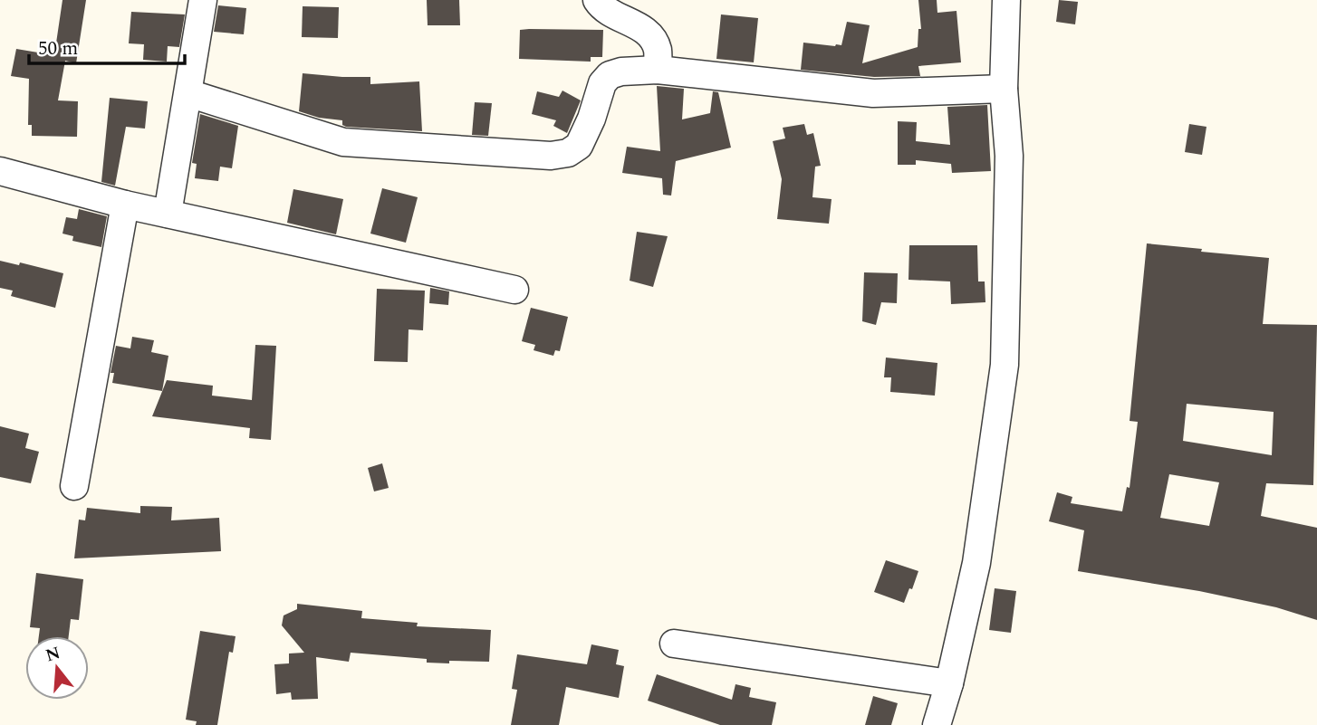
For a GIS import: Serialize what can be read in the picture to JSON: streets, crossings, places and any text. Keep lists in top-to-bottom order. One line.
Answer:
{"scale_bar":"50 m","north":"top"}
